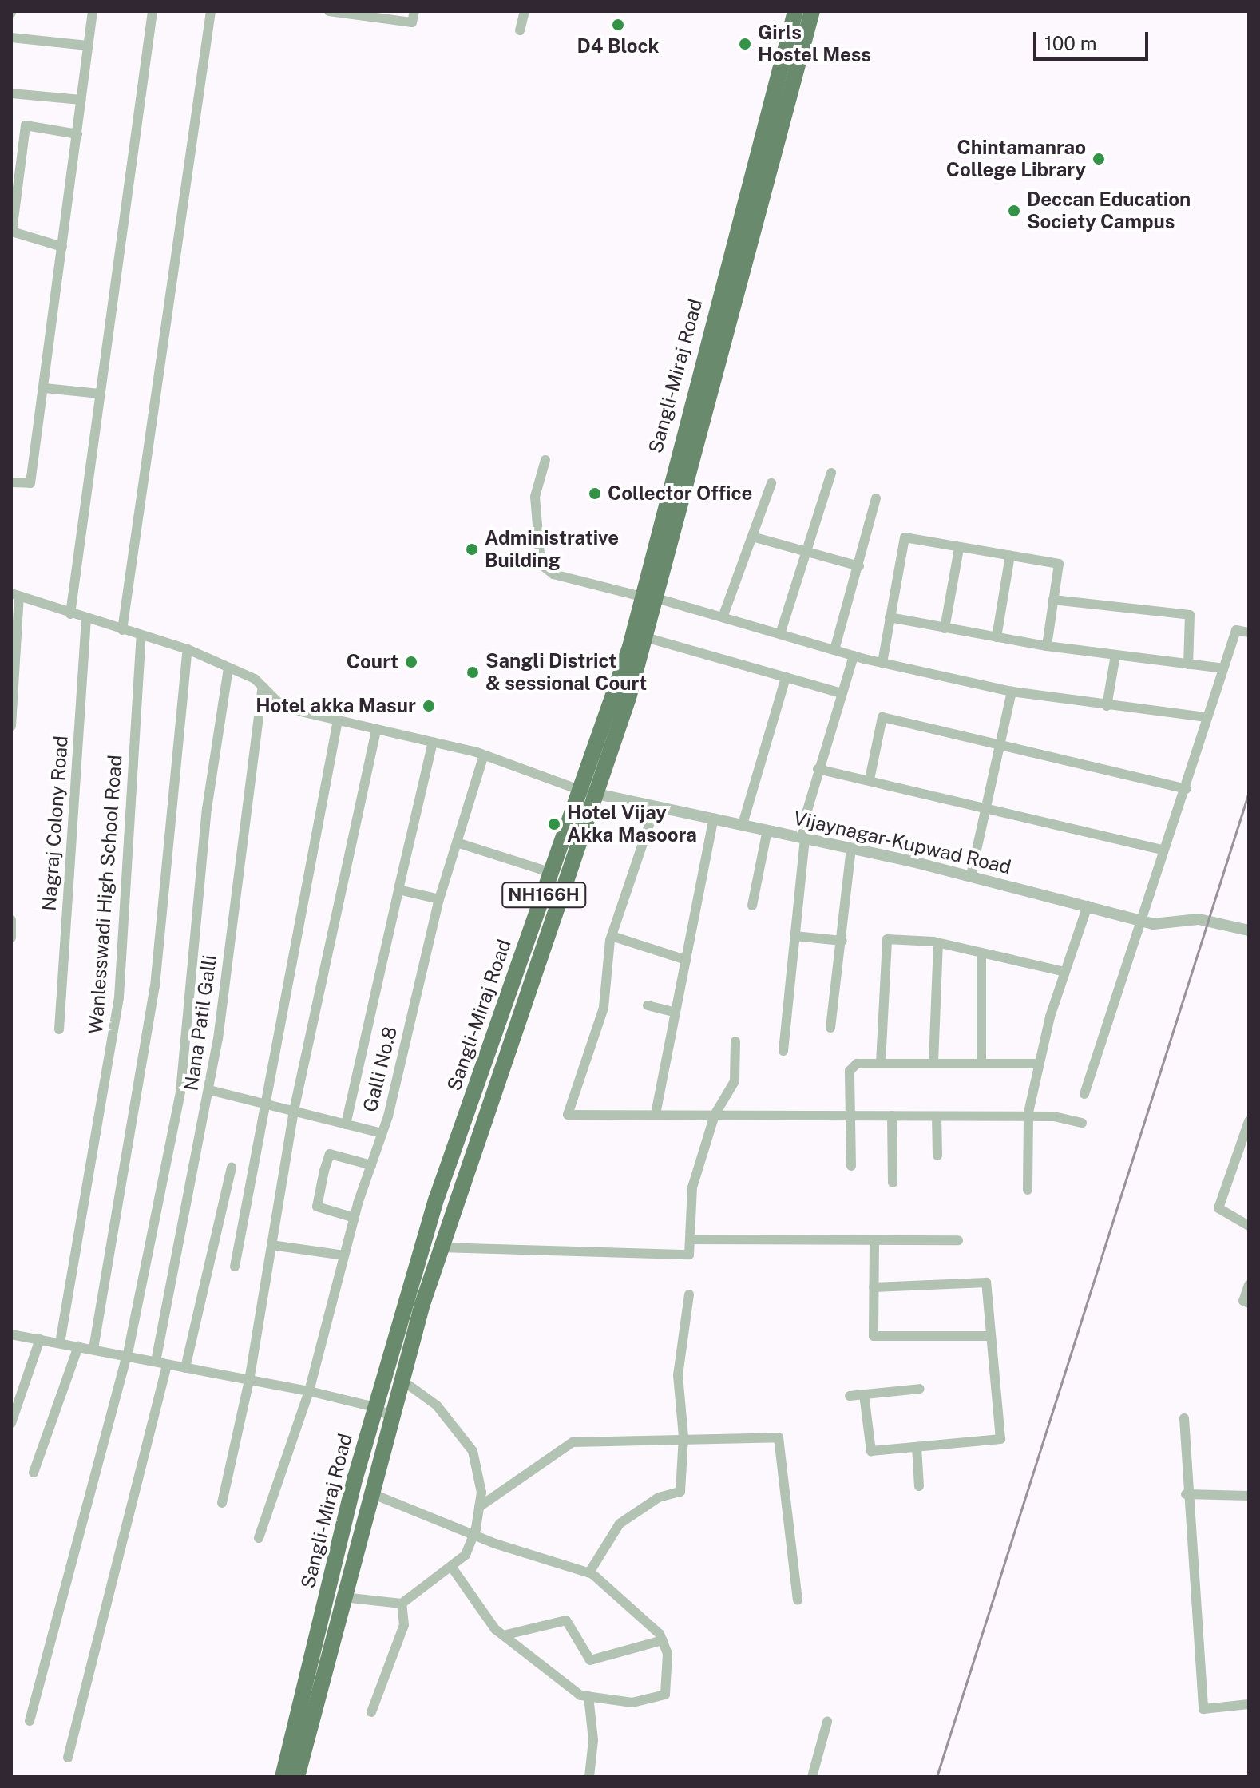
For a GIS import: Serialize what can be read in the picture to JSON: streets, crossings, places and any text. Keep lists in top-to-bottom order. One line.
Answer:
{"streets":{"highway":["Sangli-Miraj Road","NH166H"],"street":["Nagraj Colony Road","Vijaynagar-Kupwad Road","Wanlesswadi High School Road","Nana Patil Galli","Galli No.8"]},"crossings":[["Sangli-Miraj Road","Vijaynagar-Kupwad Road"]],"places":["D4 Block","Girls Hostel Mess","Chintamanrao College Library","Deccan Education Society Campus","Collector Office","Administrative Building","Court","Sangli District & sessional Court","Hotel akka Masur","Hotel Vijay Akka Masoora"],"scale_bar":"100 m"}
